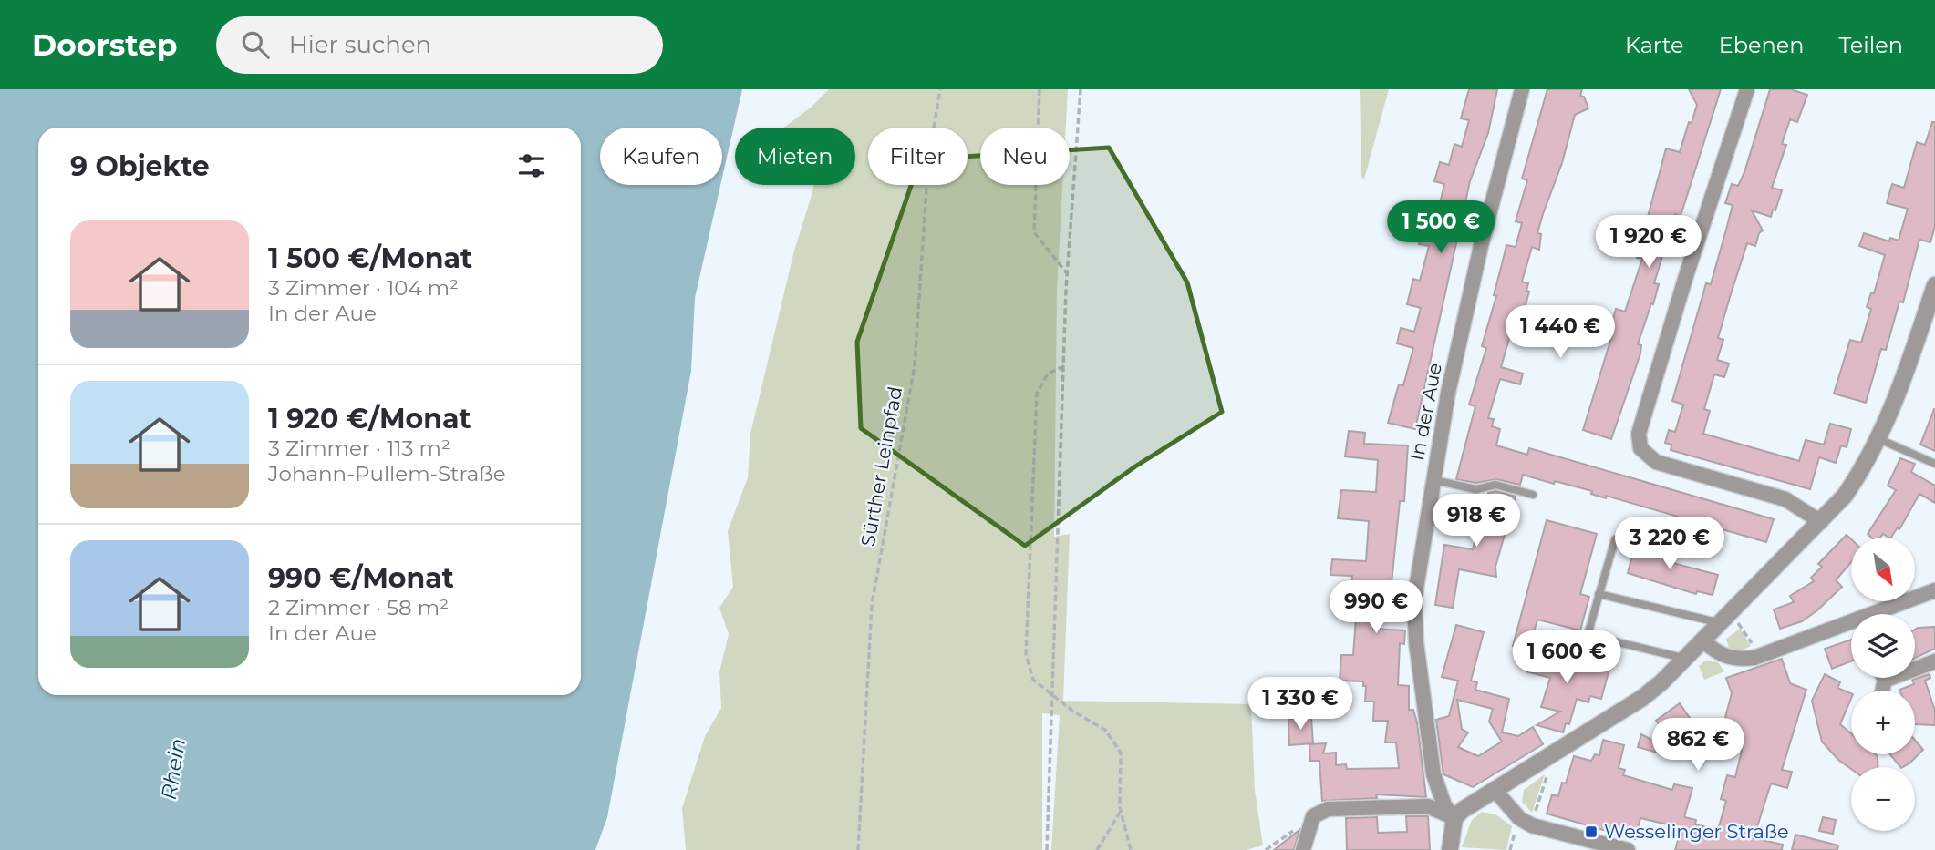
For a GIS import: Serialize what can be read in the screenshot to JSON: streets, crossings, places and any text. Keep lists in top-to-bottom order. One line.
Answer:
{"streets":{"street":["In der Aue"],"path":["Sürther Leinpfad"]},"water":["Rhein"],"places":{"transit":["Wesselinger Straße"]},"north":"bottom right","page":{"header":"Doorstep","search":"Hier suchen","nav":["Karte","Ebenen","Teilen"],"chip":["Kaufen","Mieten","Filter","Neu"],"heading":"9 Objekte","price":["1 500 €","1 920 €","1 440 €","918 €","3 220 €","990 €","1 600 €","1 330 €","862 €"],"list":[{"name":"1 500 €/Monat","note":"3 Zimmer · 104 m² · In der Aue"},{"name":"1 920 €/Monat","note":"3 Zimmer · 113 m² · Johann-Pullem-Straße"},{"name":"990 €/Monat","note":"2 Zimmer · 58 m² · In der Aue"}],"map_buttons":["+","−"]}}
